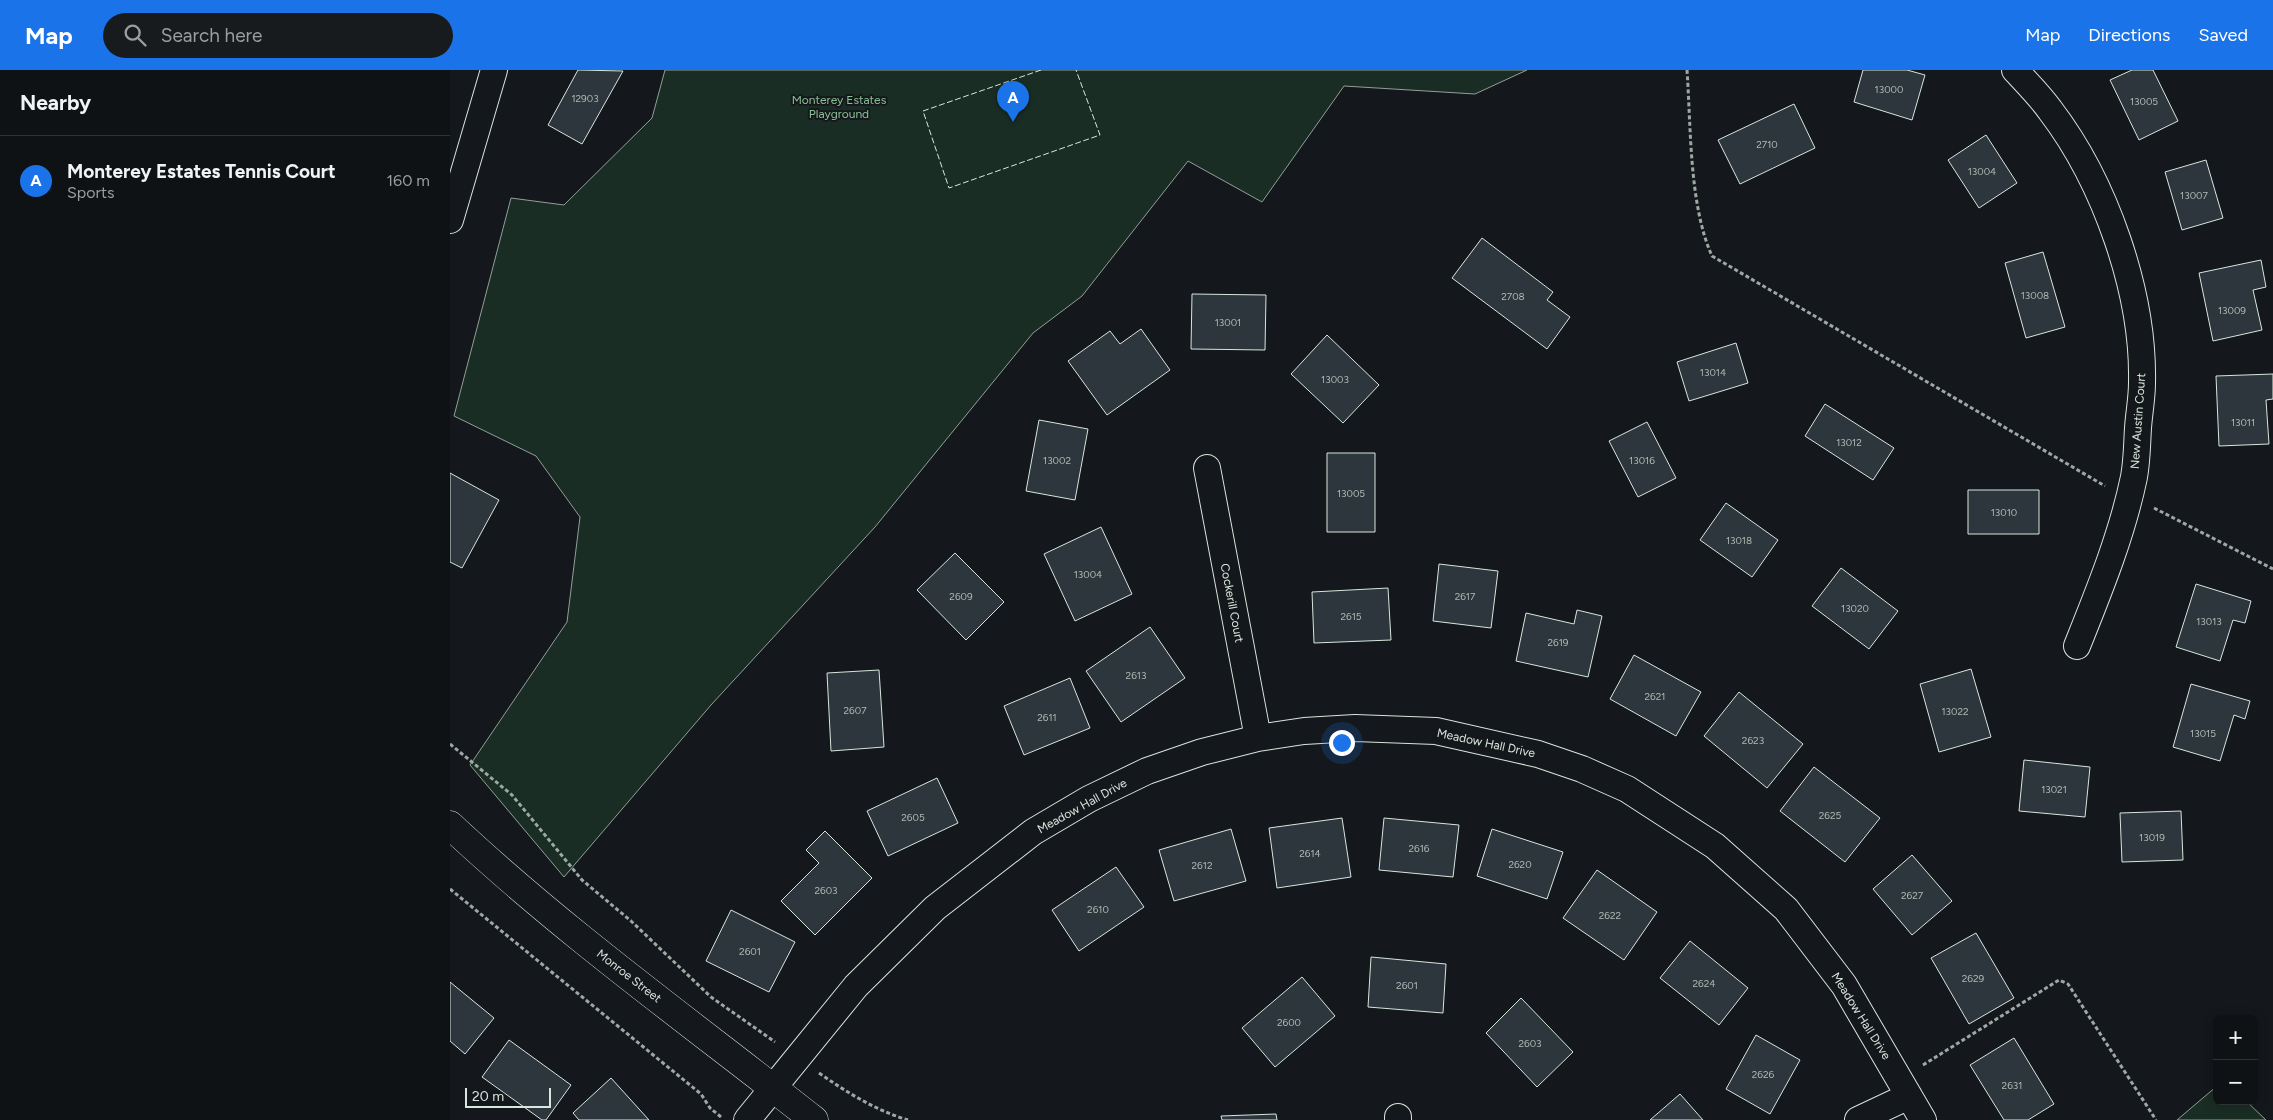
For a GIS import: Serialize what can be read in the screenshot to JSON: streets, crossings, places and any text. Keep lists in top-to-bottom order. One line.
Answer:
{"streets":{"main road":["Monroe Street"],"street":["New Austin Court","Cockerill Court","Meadow Hall Drive"]},"crossings":[["Cockerill Court","Meadow Hall Drive"],["Meadow Hall Drive","Monroe Street"]],"parks":["Monterey Estates Playground"],"house_numbers":["13000","12903","13005","2710","13004","13007","13008","2708","13009","13001","13014","13003","13011","13012","13002","13016","13005","13010","13018","13004","2609","2617","13020","2615","13013","2619","2613","2621","2607","13022","2611","13015","2623","13021","2625","2605","13019","2616","2614","2620","2612","2603","2627","2610","2622","2601","2629","2624","2601","2600","2603","2626","2631"],"scale_bar":"20 m","page":{"header":"Map","search":"Search here","nav":["Map","Directions","Saved"],"heading":"Nearby","pins":"A","list":[{"mark":"A","name":"Monterey Estates Tennis Court","note":"Sports","value":"160 m"}],"map_buttons":["+","−"],"scale":"20 m"}}
